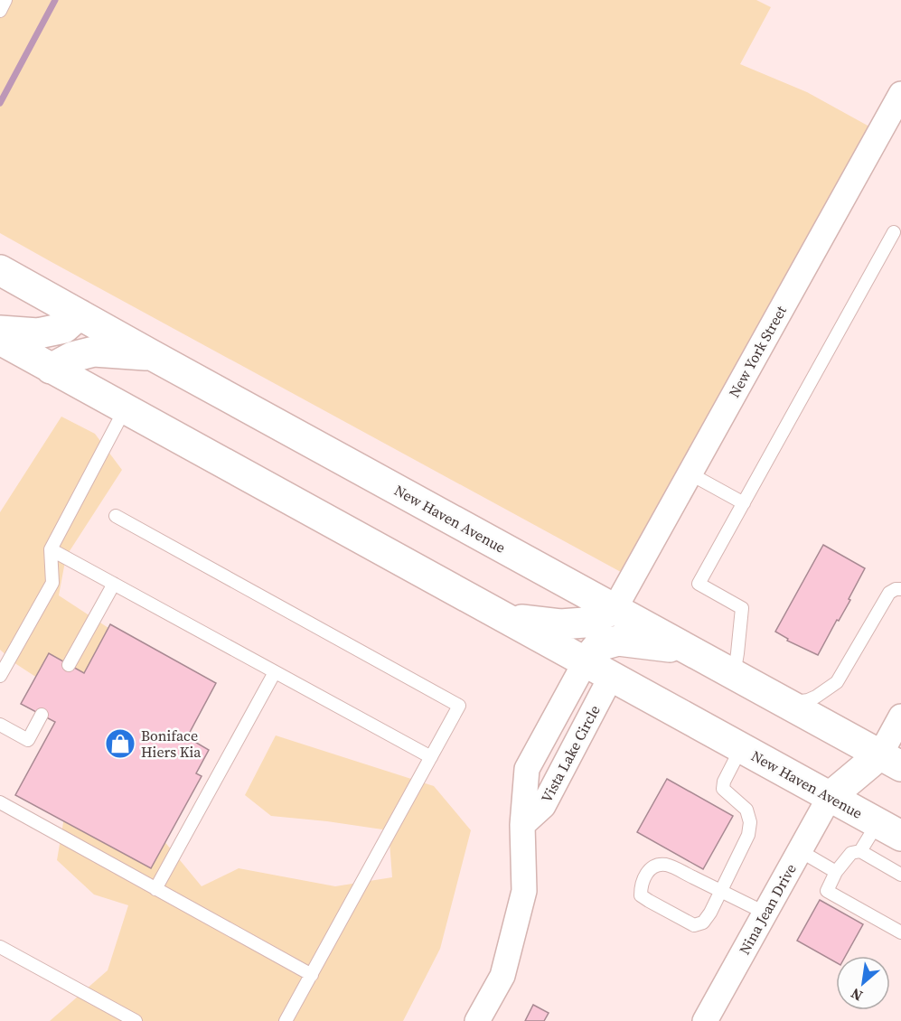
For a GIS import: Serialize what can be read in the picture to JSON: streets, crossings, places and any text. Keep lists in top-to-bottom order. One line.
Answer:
{"streets":{"main road":["New Haven Avenue"],"street":["New York Street","Vista Lake Circle","Nina Jean Drive"]},"crossings":[["New York Street","New Haven Avenue"],["New Haven Avenue","Vista Lake Circle"],["New Haven Avenue","Nina Jean Drive"]],"places":{"shop":["Boniface Hiers Kia"]},"north":"bottom left"}
